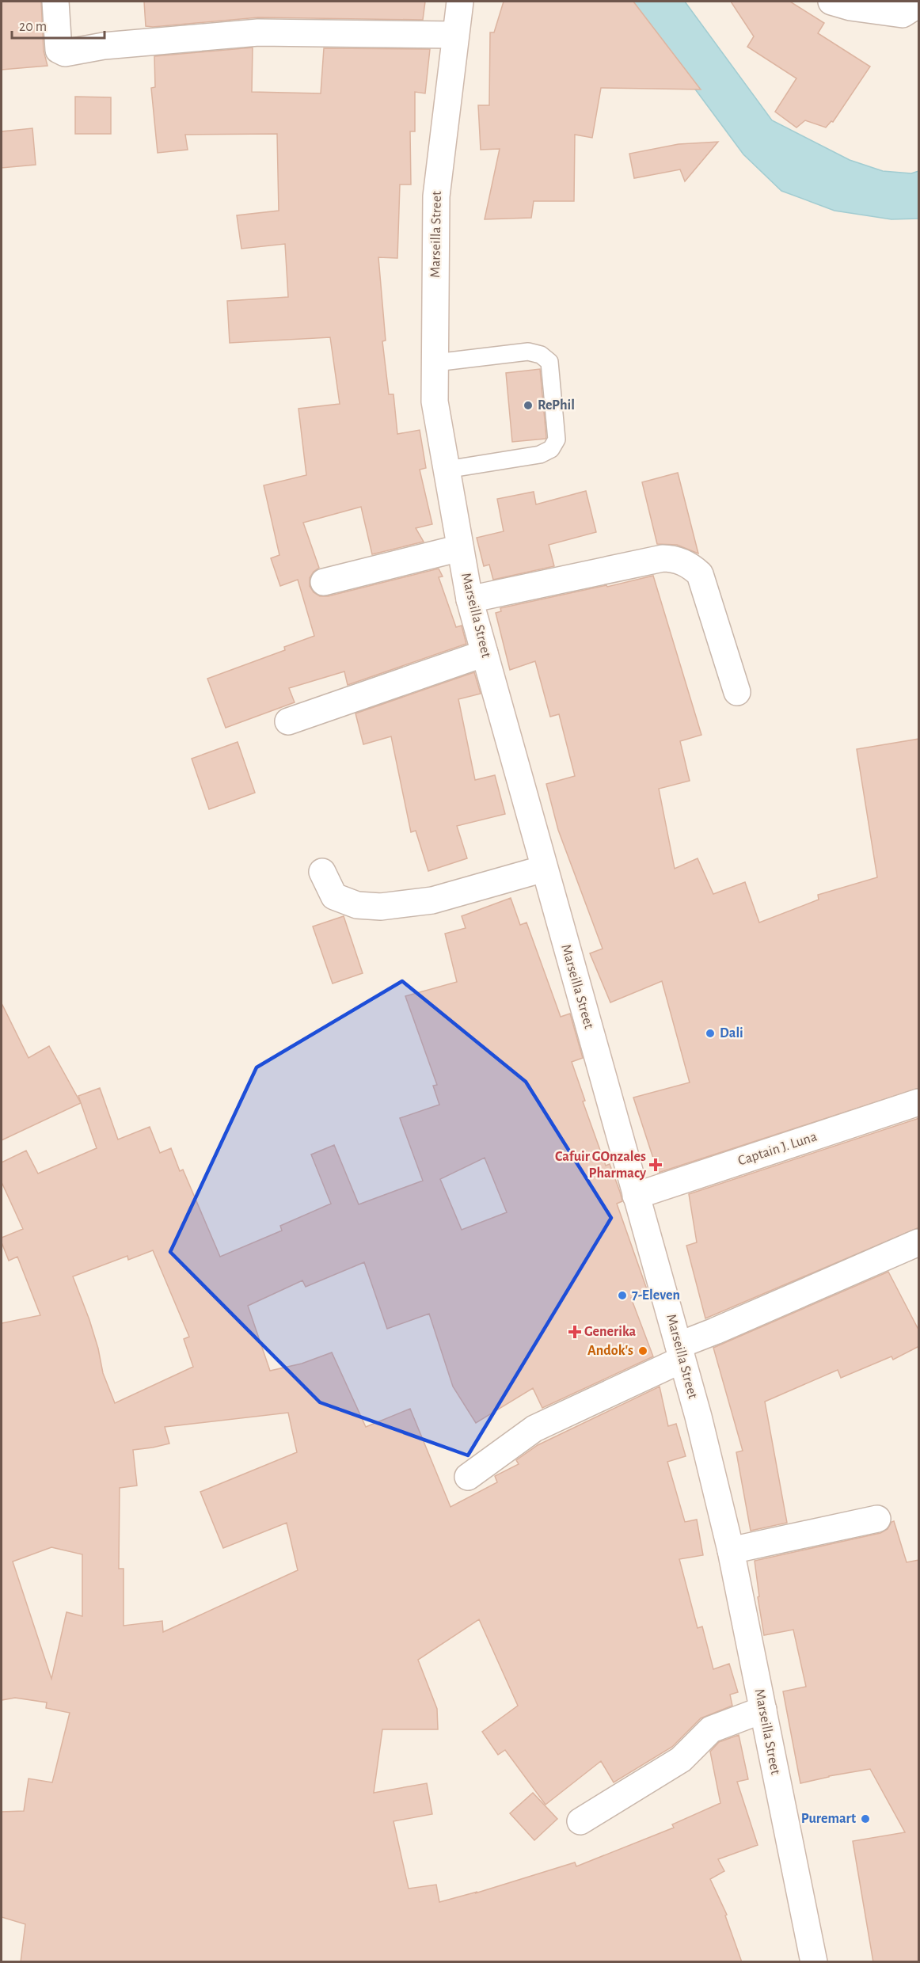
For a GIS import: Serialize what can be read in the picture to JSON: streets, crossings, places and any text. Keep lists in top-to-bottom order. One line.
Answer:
{"streets":{"street":["Marseilla Street","Captain J. Luna"]},"crossings":[["Marseilla Street","Captain J. Luna"]],"places":{"other":["RePhil","Dali","7-Eleven","Andok's","Puremart"],"health":["Cafuir GOnzales Pharmacy","Generika"]},"scale_bar":"20 m"}
